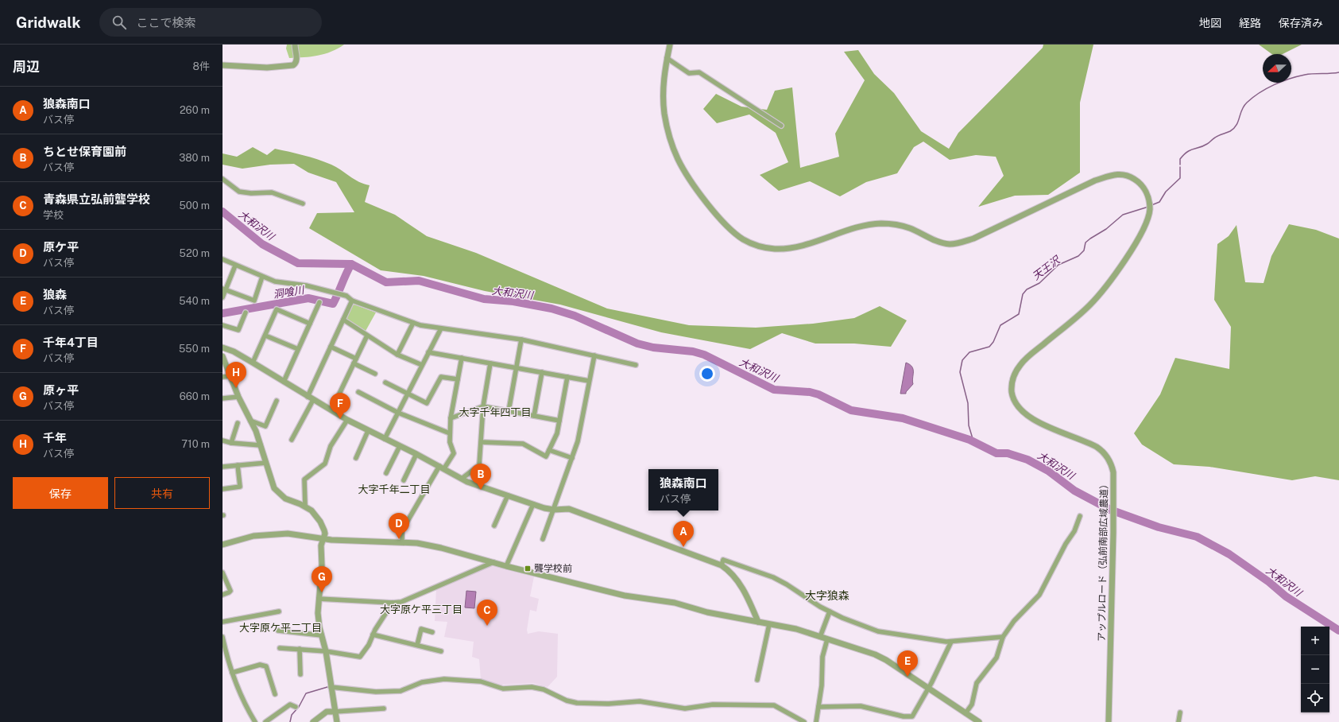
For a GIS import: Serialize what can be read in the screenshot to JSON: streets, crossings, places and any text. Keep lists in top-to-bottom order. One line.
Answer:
{"streets":{"street":["アップルロード（弘前南部広域農道）"]},"districts":["大字千年四丁目","大字千年二丁目","大字狼森","大字原ケ平三丁目","大字原ケ平二丁目"],"water":["大和沢川","天王沢","洞喰川"],"places":{"transit":["聾学校前"]},"north":"left","page":{"header":"Gridwalk","search":"ここで検索","nav":["地図","経路","保存済み"],"heading":["周辺","8件"],"list":[{"mark":"A","name":"狼森南口","note":"バス停","value":"260 m"},{"mark":"B","name":"ちとせ保育園前","note":"バス停","value":"380 m"},{"mark":"C","name":"青森県立弘前聾学校","note":"学校","value":"500 m"},{"mark":"D","name":"原ケ平","note":"バス停","value":"520 m"},{"mark":"E","name":"狼森","note":"バス停","value":"540 m"},{"mark":"F","name":"千年4丁目","note":"バス停","value":"550 m"},{"mark":"G","name":"原ヶ平","note":"バス停","value":"660 m"},{"mark":"H","name":"千年","note":"バス停","value":"710 m"}],"pins":["H","F","B","D","A","G","C","E"],"buttons":["保存","共有"],"popup":["狼森南口","バス停"],"map_buttons":["+","−"]}}
